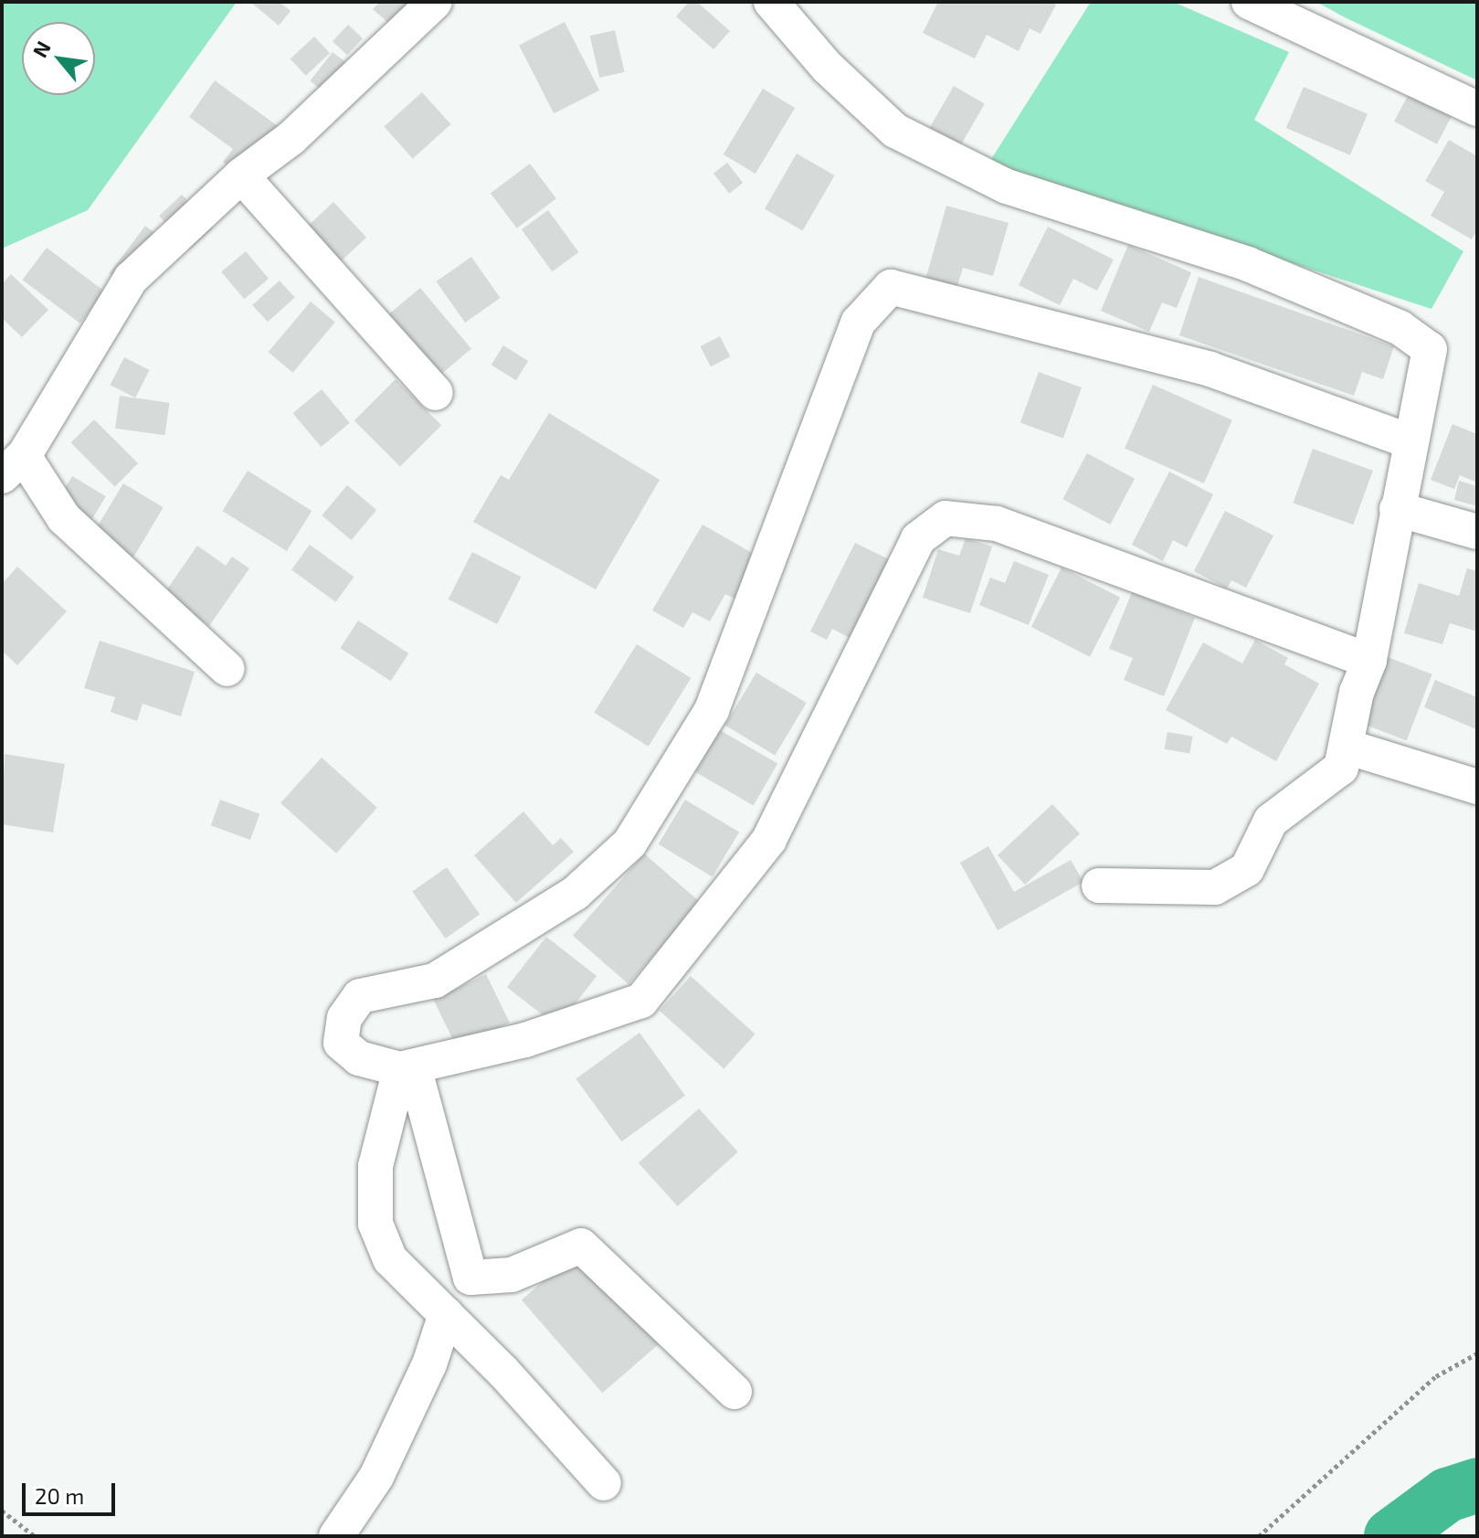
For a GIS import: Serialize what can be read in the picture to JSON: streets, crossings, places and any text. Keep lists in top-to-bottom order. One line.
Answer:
{"scale_bar":"20 m","north":"top left"}
